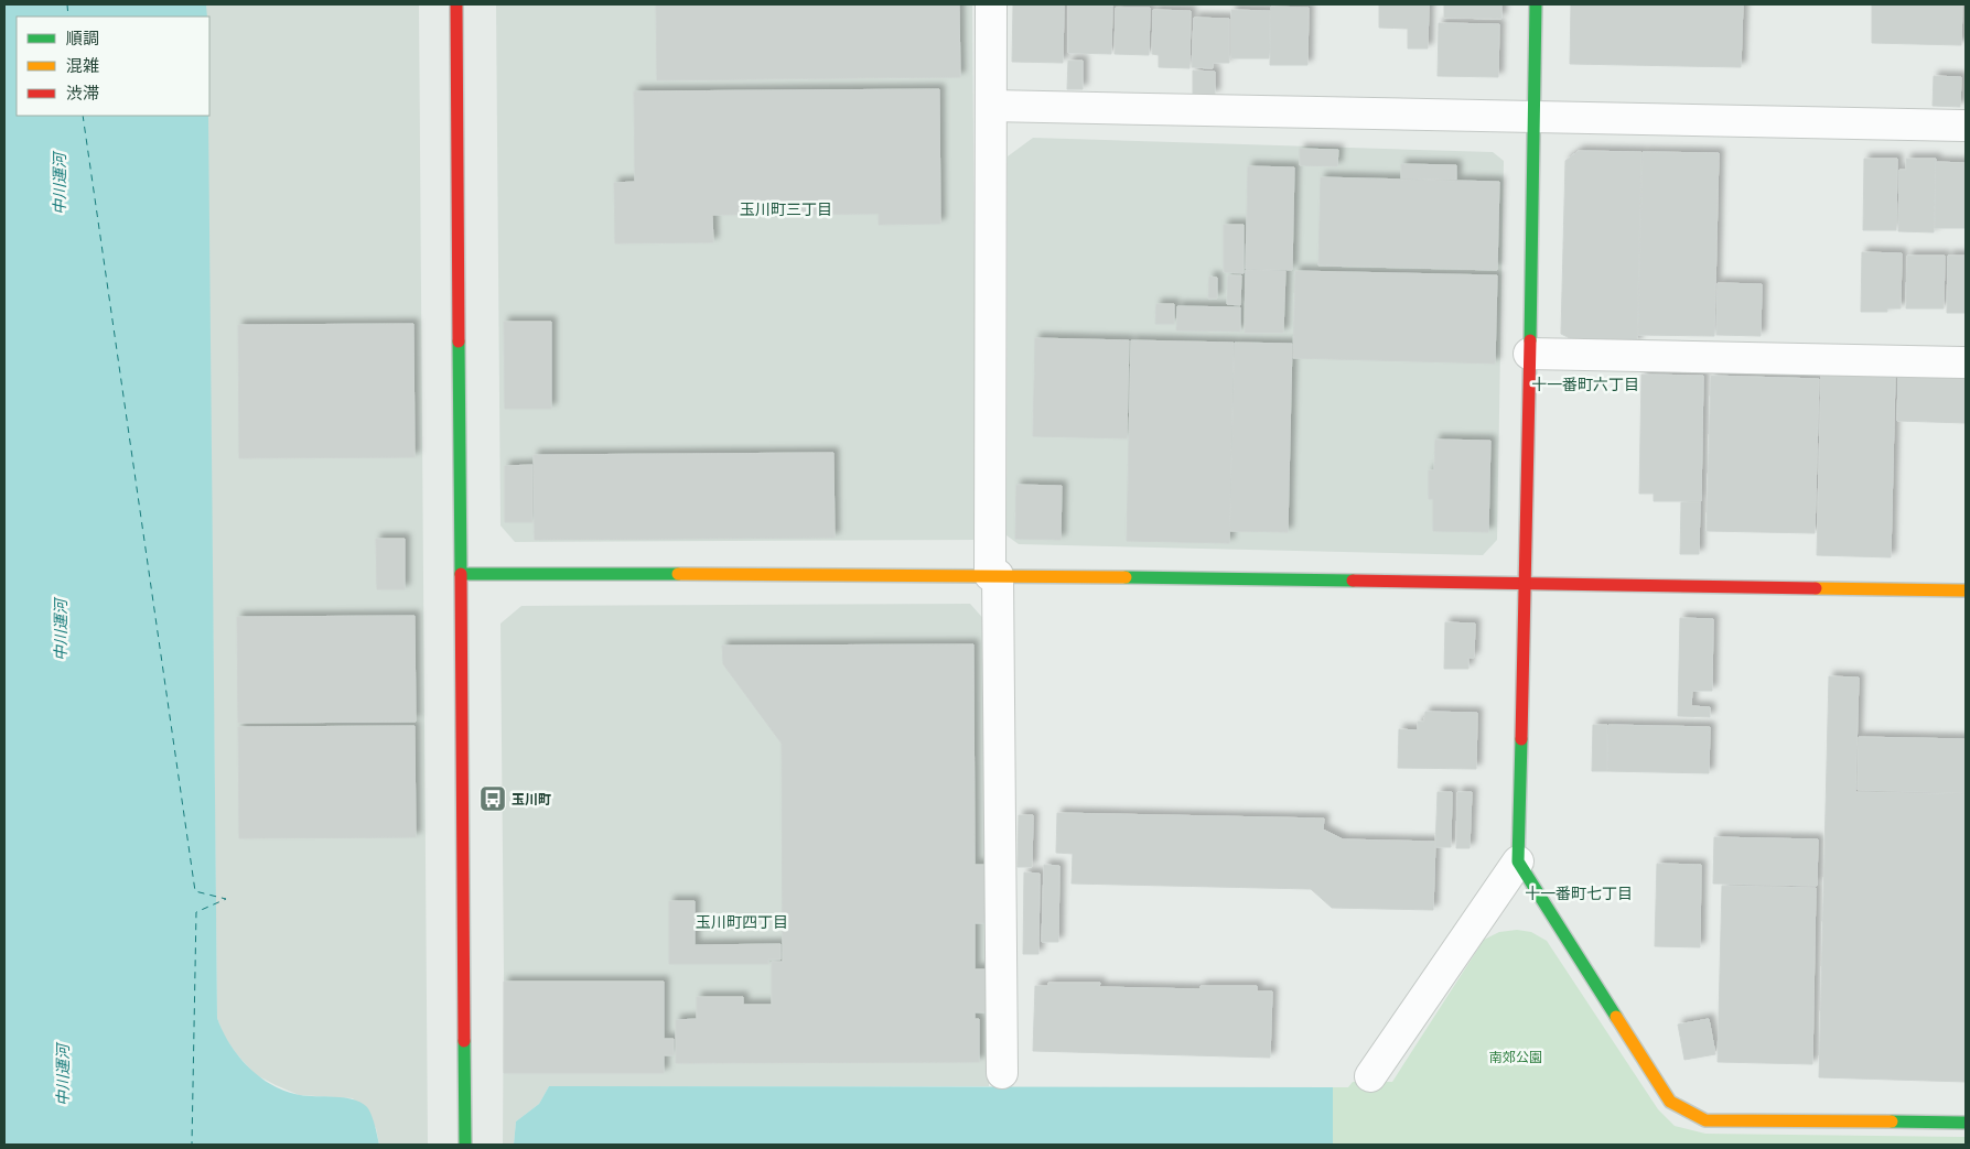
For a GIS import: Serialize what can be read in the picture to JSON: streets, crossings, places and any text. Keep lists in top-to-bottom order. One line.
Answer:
{"districts":["玉川町三丁目","十一番町六丁目","十一番町七丁目","玉川町四丁目"],"water":["中川運河"],"parks":["南郊公園"],"places":{"bus stop":["玉川町"]},"legend":["順調","混雑","渋滞"]}
